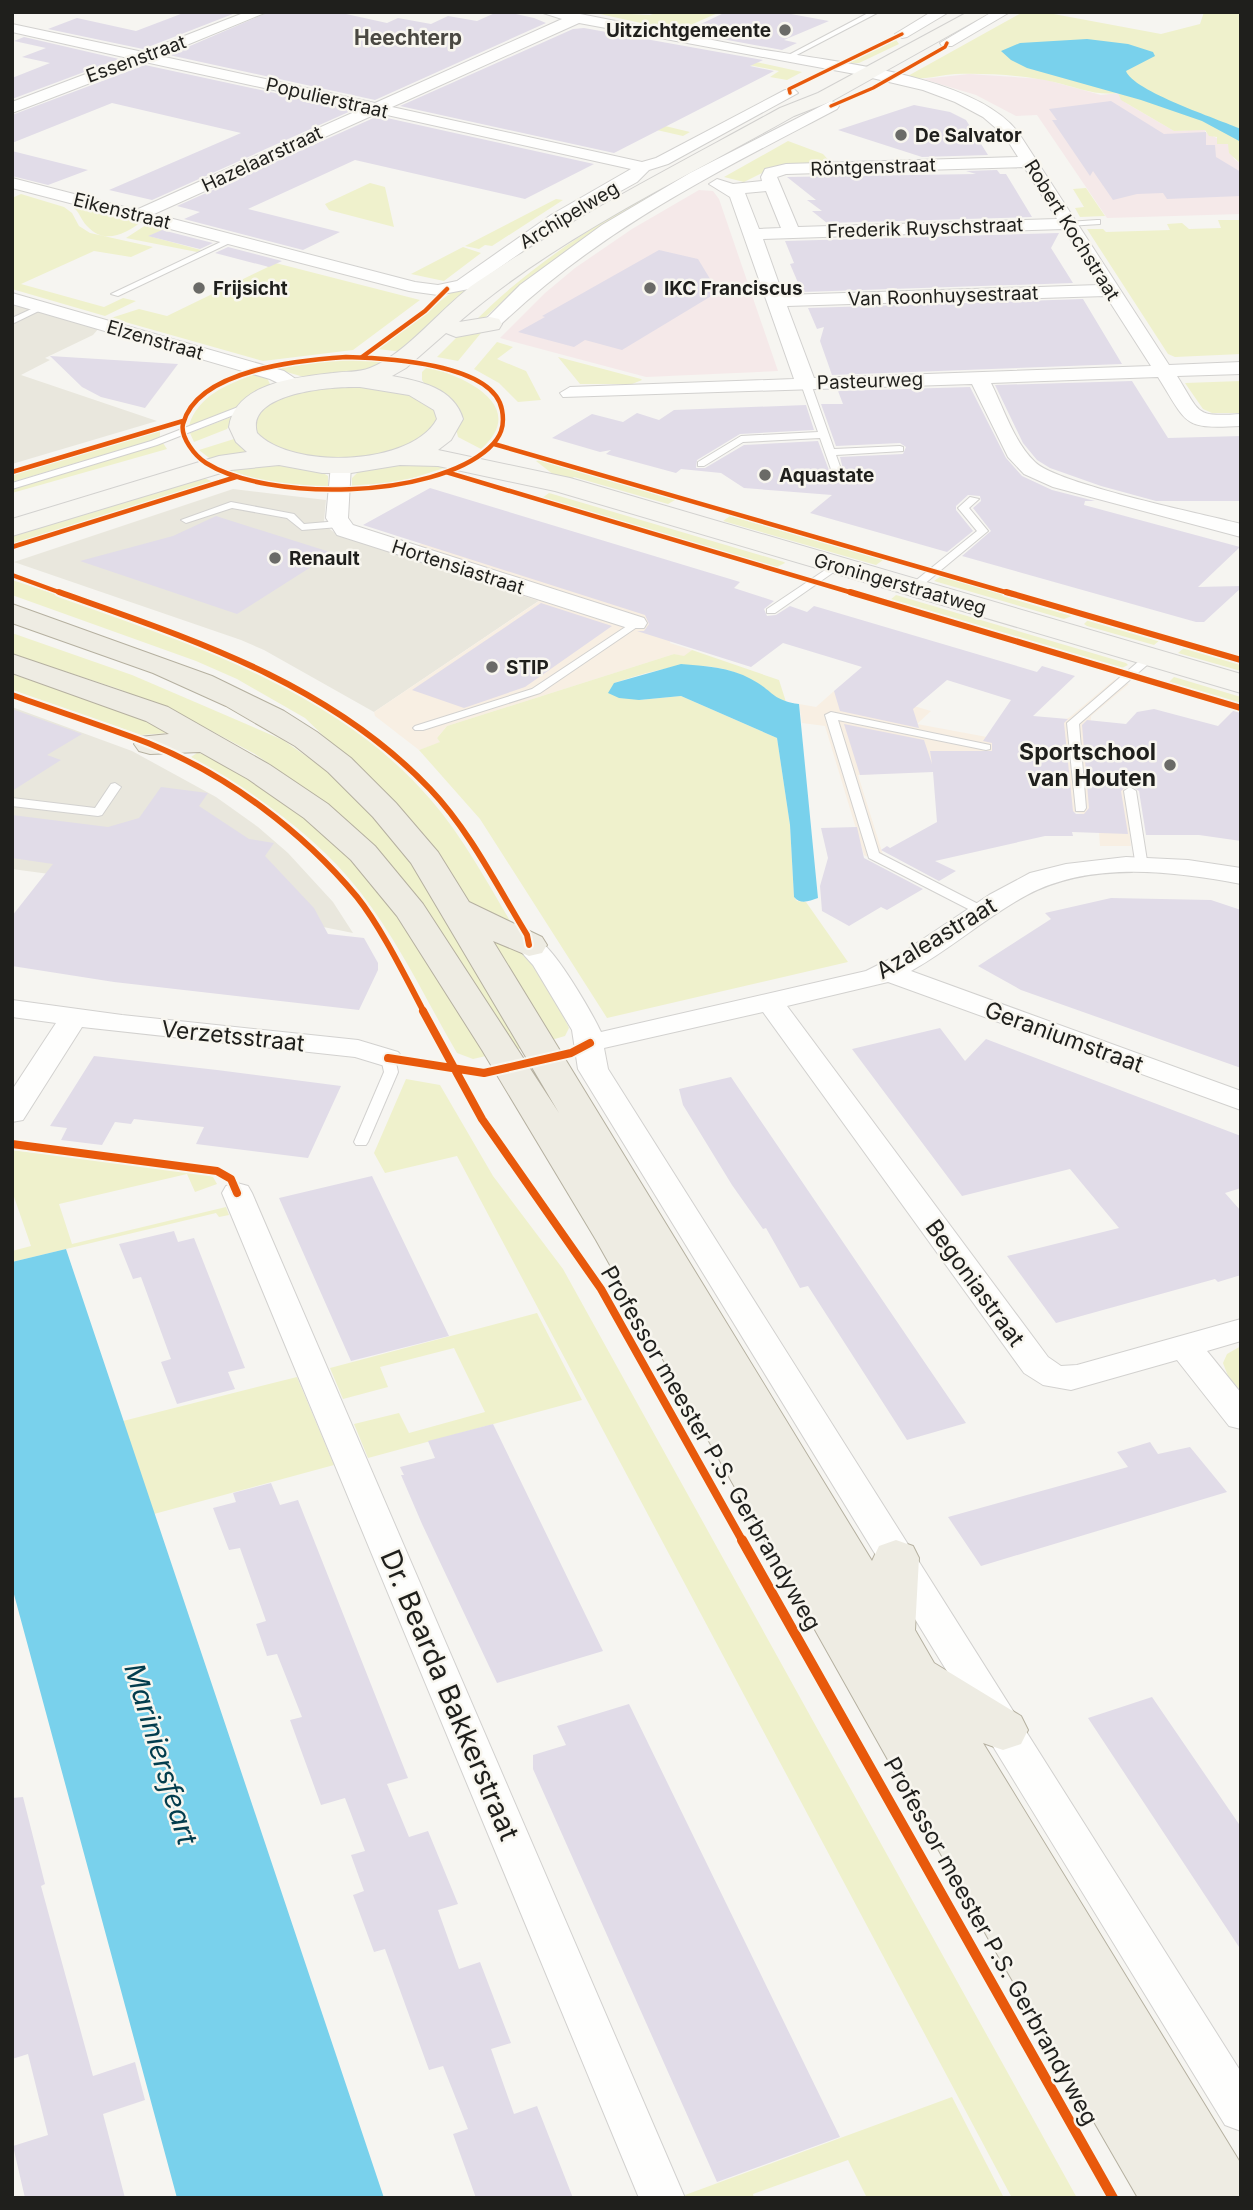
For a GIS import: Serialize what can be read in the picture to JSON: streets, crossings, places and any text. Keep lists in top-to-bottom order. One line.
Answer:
{"streets":{"main road":["Archipelweg","Groningerstraatweg","Professor meester P.S. Gerbrandyweg"],"street":["Essenstraat","Populierstraat","Hazelaarstraat","Röntgenstraat","Eikenstraat","Frederik Ruyschstraat","Robert Kochstraat","Van Roonhuysestraat","Elzenstraat","Pasteurweg","Hortensiastraat","Azaleastraat","Verzetsstraat","Geraniumstraat","Begoniastraat","Dr. Bearda Bakkerstraat"]},"crossings":[["Essenstraat","Populierstraat"],["Populierstraat","Hazelaarstraat"],["Populierstraat","Archipelweg"],["Hazelaarstraat","Eikenstraat"],["Hazelaarstraat","Robert Kochstraat"],["Röntgenstraat","Robert Kochstraat"],["Eikenstraat","Archipelweg"],["Archipelweg","Robert Kochstraat"],["Frederik Ruyschstraat","Robert Kochstraat"],["Robert Kochstraat","Van Roonhuysestraat"],["Robert Kochstraat","Pasteurweg"],["Azaleastraat","Geraniumstraat"],["Azaleastraat","Begoniastraat"]],"districts":["Heechterp"],"water":["Mariniersfeart"],"places":["Uitzichtgemeente","De Salvator","Frijsicht","IKC Franciscus","Aquastate","Renault","STIP","Sportschool van Houten"]}
